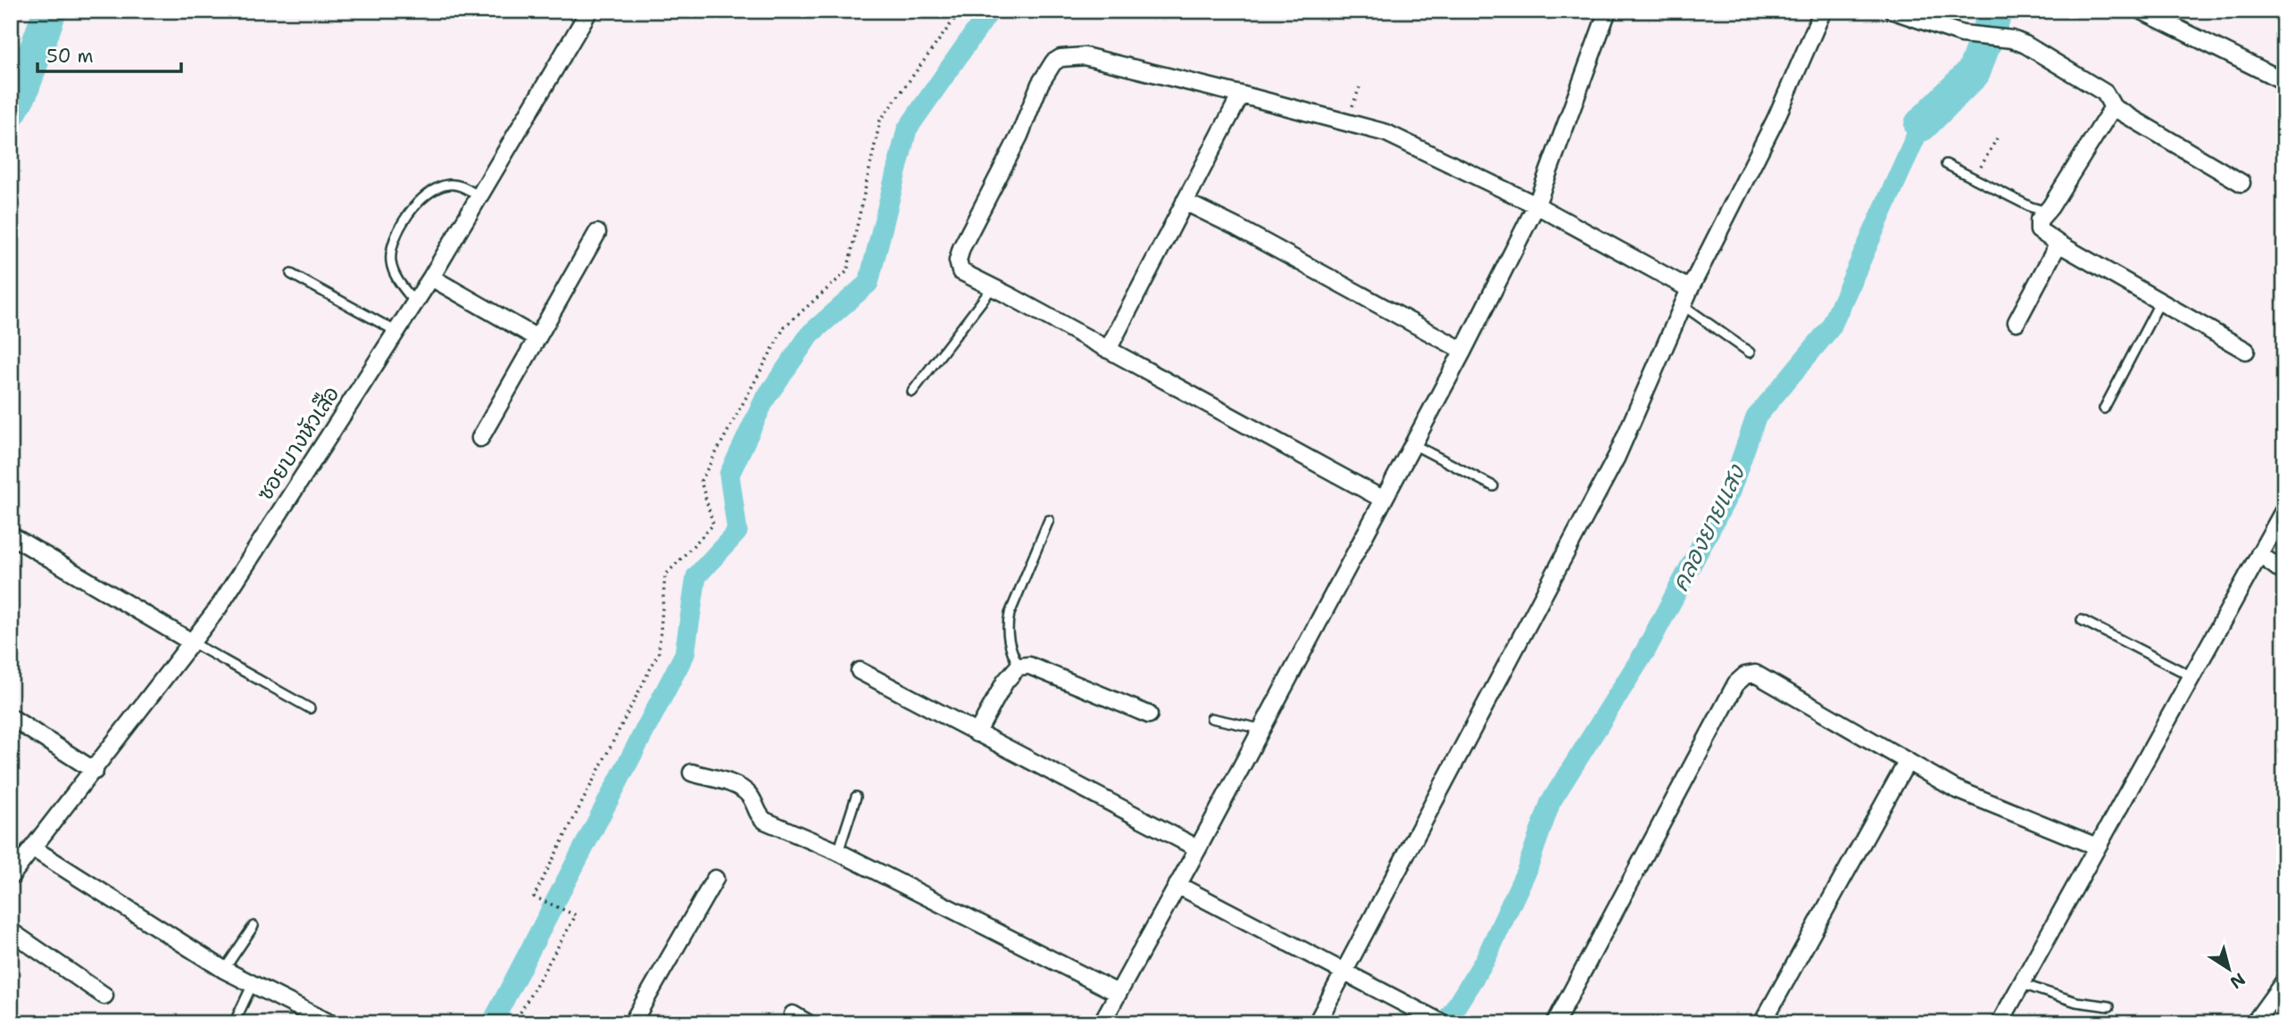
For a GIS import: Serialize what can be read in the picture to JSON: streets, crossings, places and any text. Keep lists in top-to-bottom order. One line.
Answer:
{"streets":{"street":["ซอยบางหัวเสือ"]},"water":["คลองยายแสง"],"scale_bar":"50 m","north":"bottom right"}
